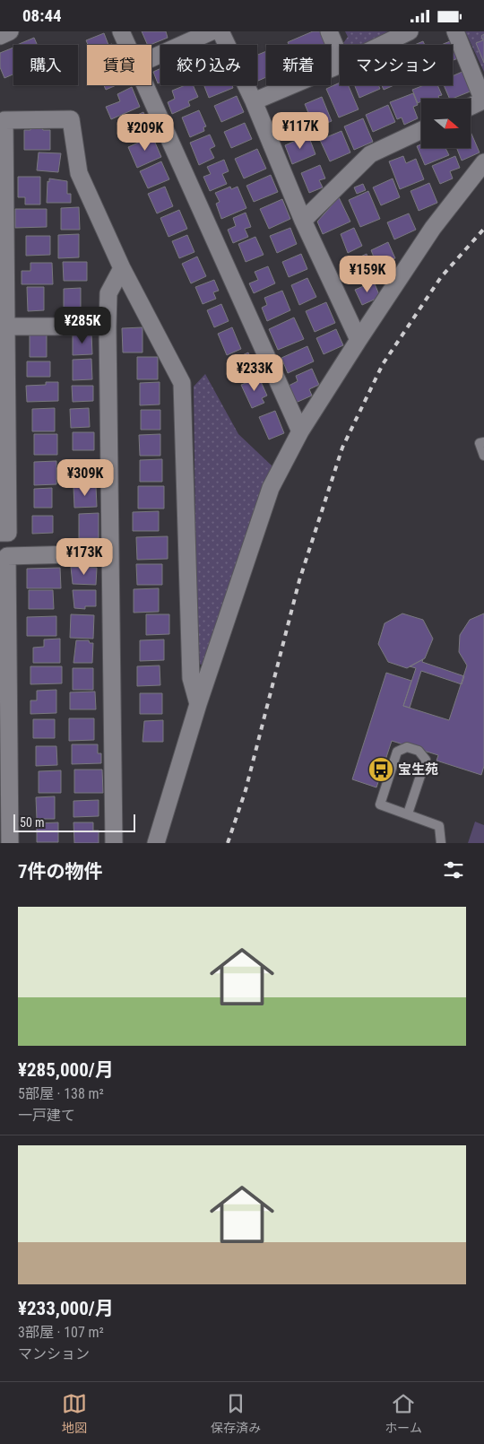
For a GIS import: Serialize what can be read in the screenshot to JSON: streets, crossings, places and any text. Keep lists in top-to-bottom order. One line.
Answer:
{"places":{"bus stop":["宝生苑"]},"scale_bar":"50 m","north":"right","page":{"status":"08:44","chip":["購入","賃貸","絞り込み","新着","マンション"],"price":["¥117K","¥209K","¥159K","¥285K","¥233K","¥309K","¥173K"],"scale":"50 m","heading":"7件の物件","list":[{"name":"¥285,000/月","note":"5部屋 · 138 m² · 一戸建て"},{"name":"¥233,000/月","note":"3部屋 · 107 m² · マンション"}],"tabs":["地図","保存済み","ホーム"]}}
